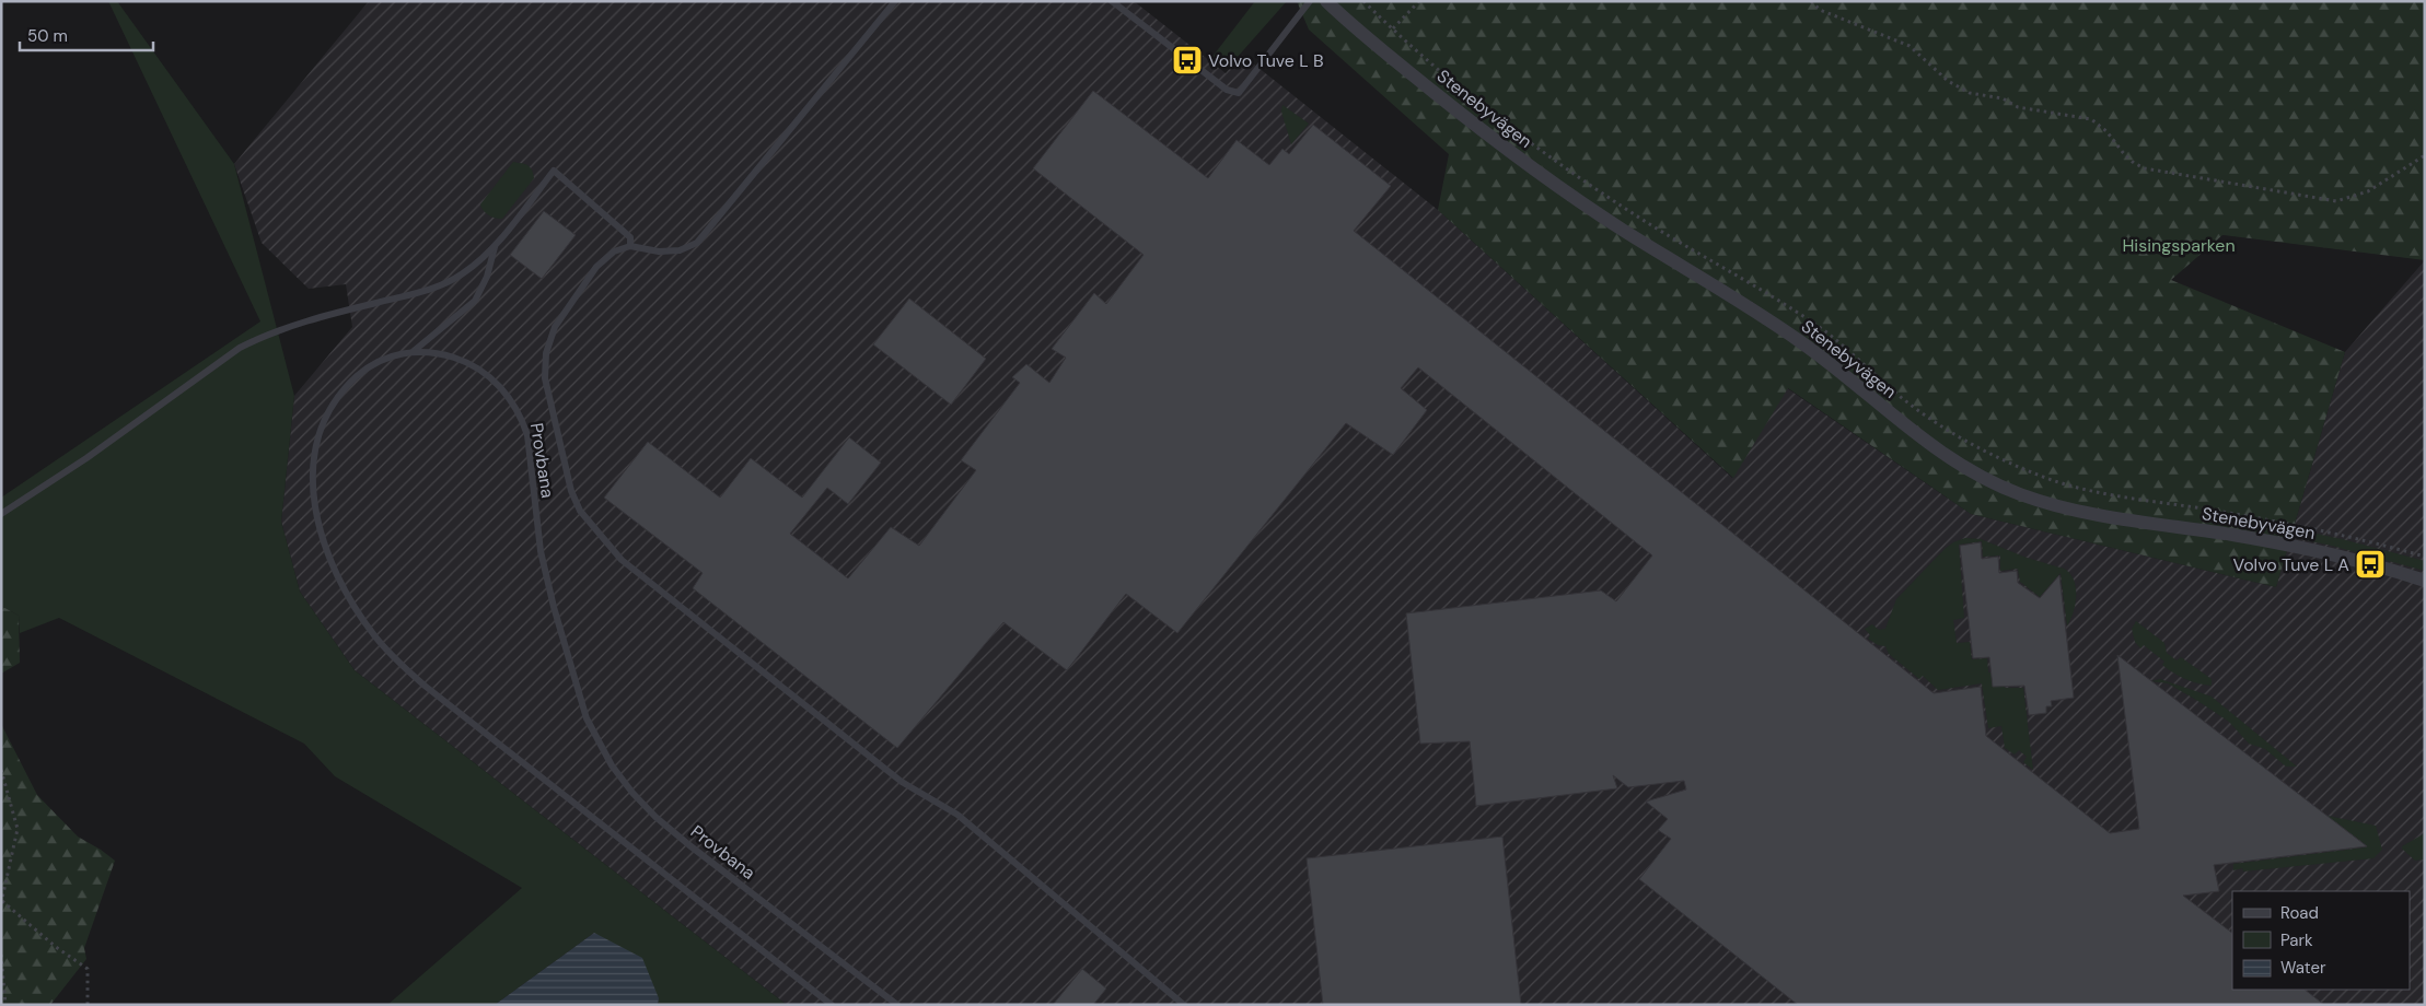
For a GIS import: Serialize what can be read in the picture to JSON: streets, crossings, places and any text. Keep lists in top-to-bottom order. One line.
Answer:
{"streets":{"street":["Stenebyvägen"],"lane":["Provbana"]},"parks":["Hisingsparken"],"places":{"bus stop":["Volvo Tuve L B","Volvo Tuve L A"]},"legend":["Road","Park","Water"],"scale_bar":"50 m"}
